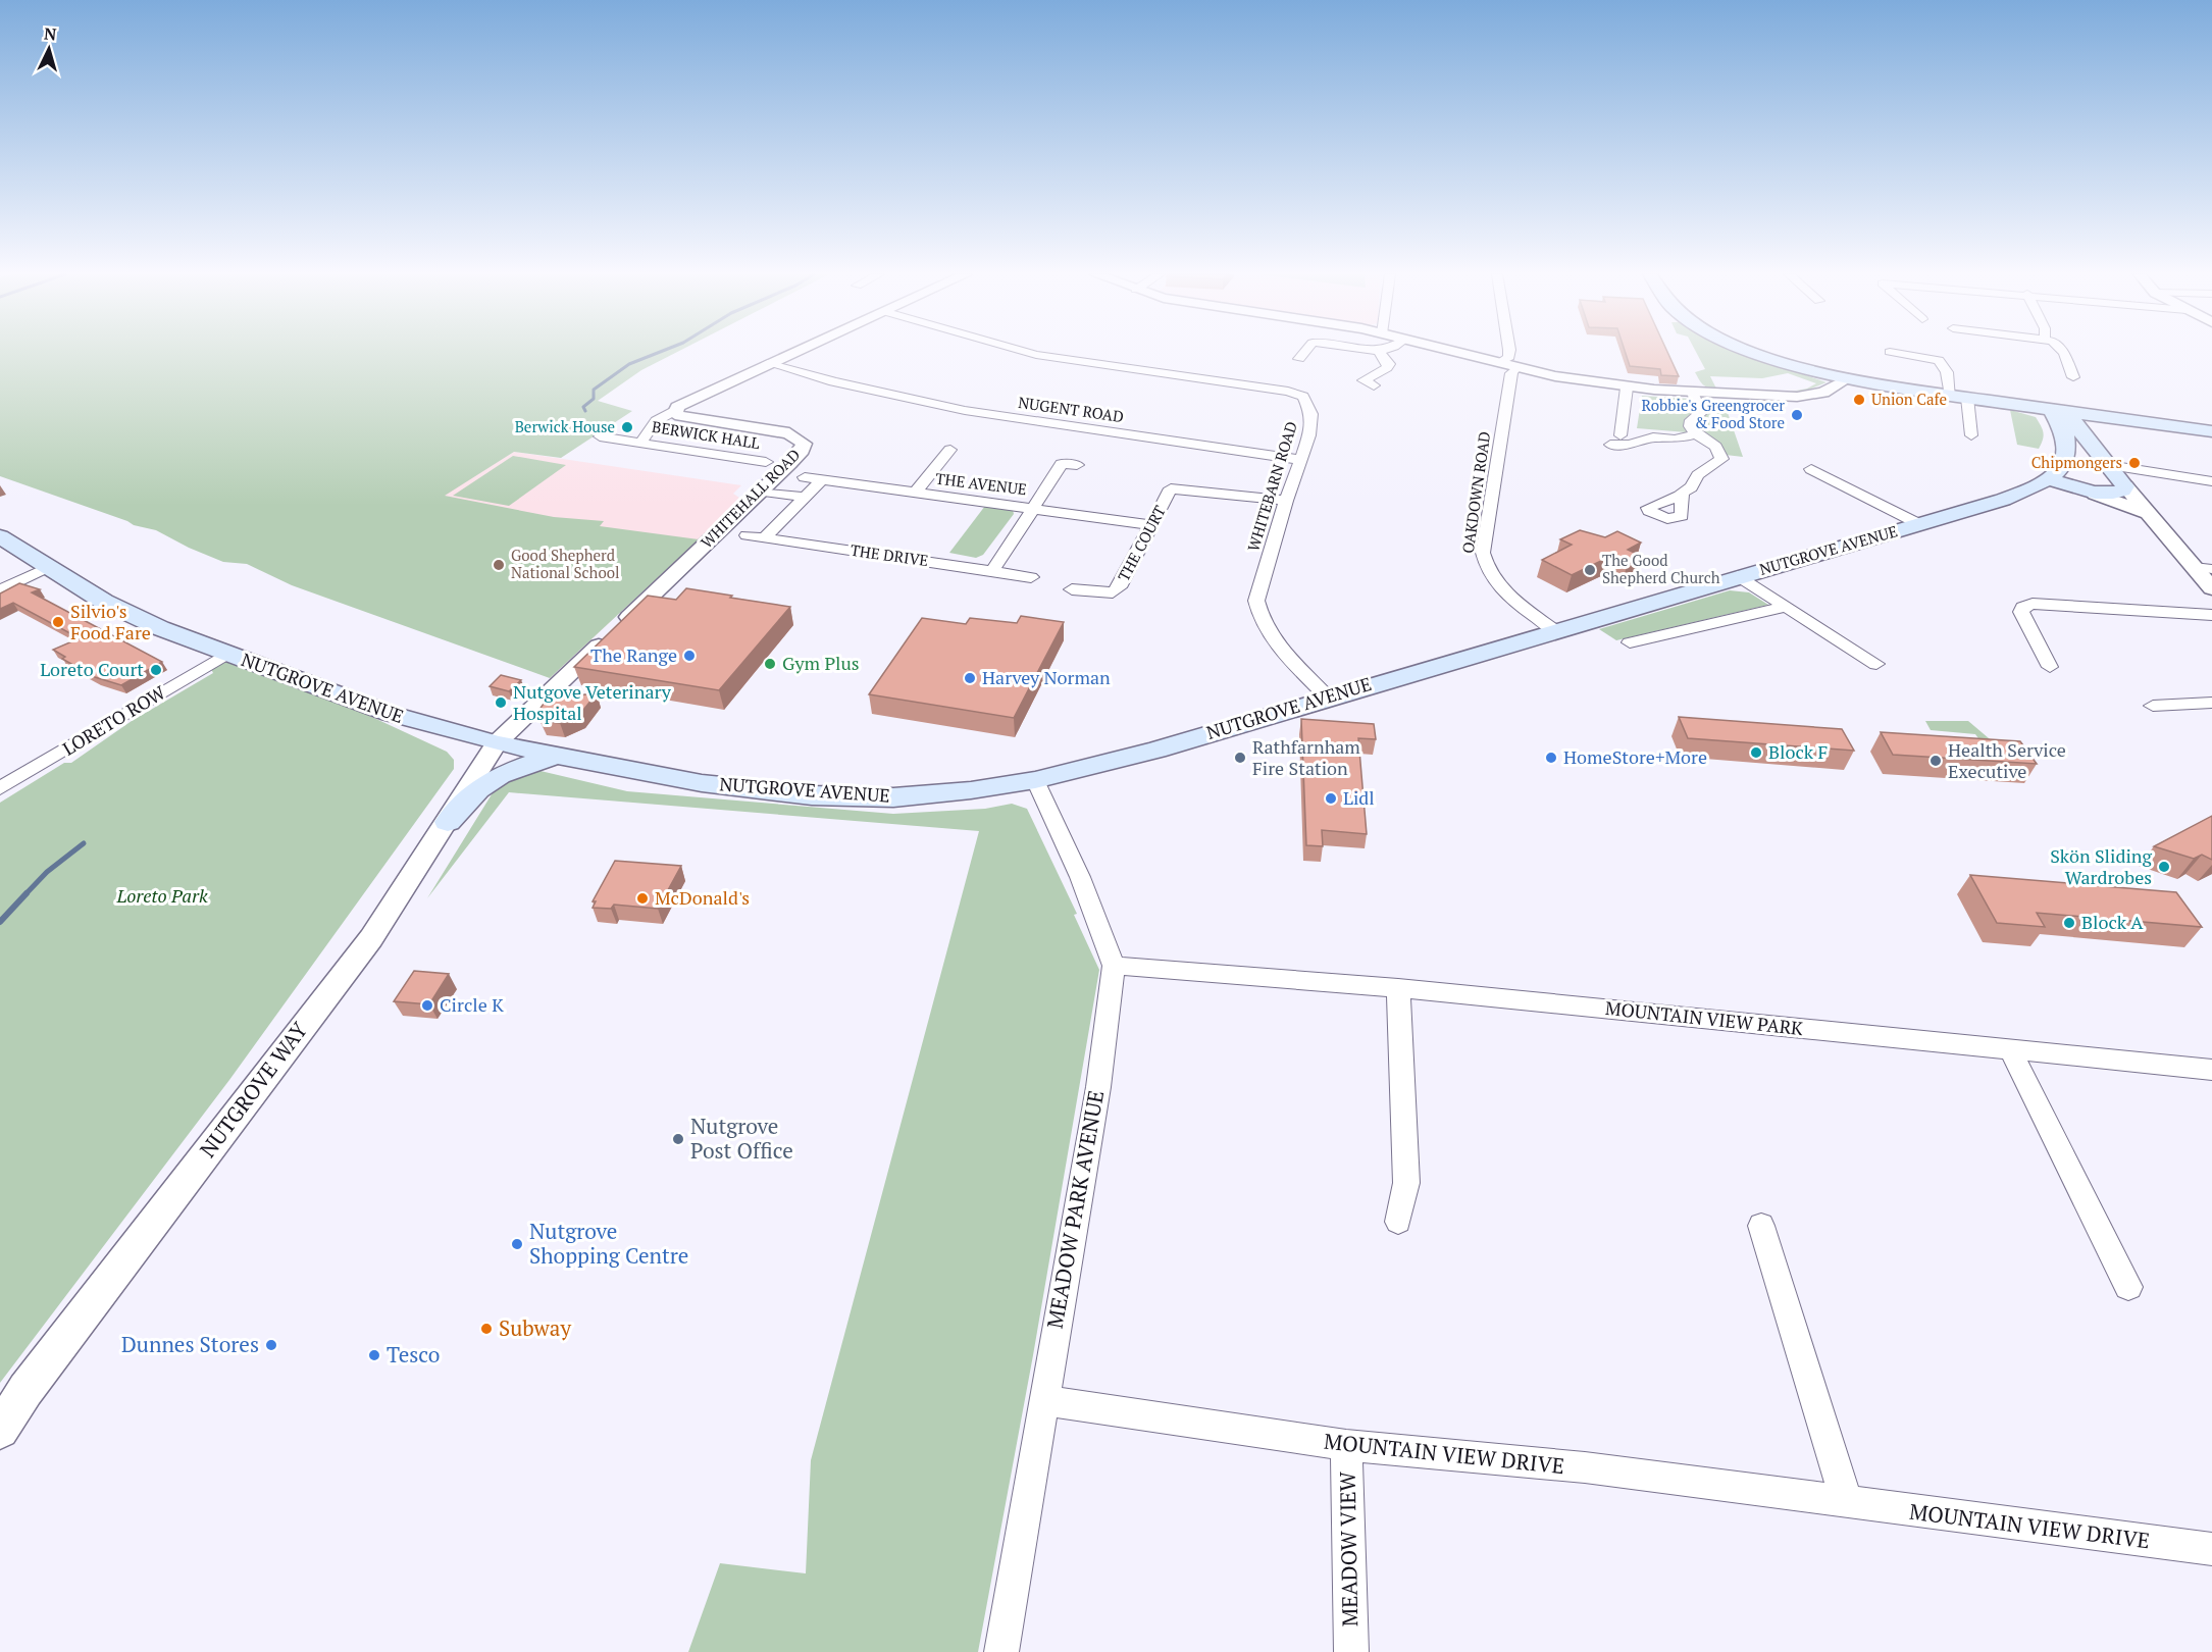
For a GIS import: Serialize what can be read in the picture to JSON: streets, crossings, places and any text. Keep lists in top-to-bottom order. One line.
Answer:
{"streets":{"main road":["NUTGROVE AVENUE"],"street":["NUGENT ROAD","BERWICK HALL","THE AVENUE","WHITEBARN ROAD","OAKDOWN ROAD","WHITEHALL ROAD","THE COURT","THE DRIVE","LORETO ROW","MOUNTAIN VIEW PARK","NUTGROVE WAY","MEADOW PARK AVENUE","MOUNTAIN VIEW DRIVE","MEADOW VIEW"]},"crossings":[["NUGENT ROAD","WHITEBARN ROAD"],["BERWICK HALL","WHITEHALL ROAD"],["THE AVENUE","THE COURT"],["WHITEBARN ROAD","THE COURT"],["WHITEBARN ROAD","NUTGROVE AVENUE"],["OAKDOWN ROAD","NUTGROVE AVENUE"],["WHITEHALL ROAD","NUTGROVE AVENUE"],["WHITEHALL ROAD","NUTGROVE WAY"],["NUTGROVE AVENUE","LORETO ROW"],["NUTGROVE AVENUE","NUTGROVE WAY"],["NUTGROVE AVENUE","MEADOW PARK AVENUE"],["MOUNTAIN VIEW PARK","MEADOW PARK AVENUE"],["MEADOW PARK AVENUE","MOUNTAIN VIEW DRIVE"],["MOUNTAIN VIEW DRIVE","MEADOW VIEW"]],"parks":["Loreto Park"],"places":["Union Cafe","Robbie's Greengrocer & Food Store","Berwick House","Chipmongers","Good Shepherd National School","The Good Shepherd Church","Silvio's Food Fare","The Range","Gym Plus","Loreto Court","Harvey Norman","Nutgove Veterinary Hospital","Block F","Rathfarnham Fire Station","HomeStore+More","Health Service Executive","Lidl","Skön Sliding Wardrobes","McDonald's","Block A","Circle K","Nutgrove Post Office","Nutgrove Shopping Centre","Subway","Dunnes Stores","Tesco"],"north":"top"}
